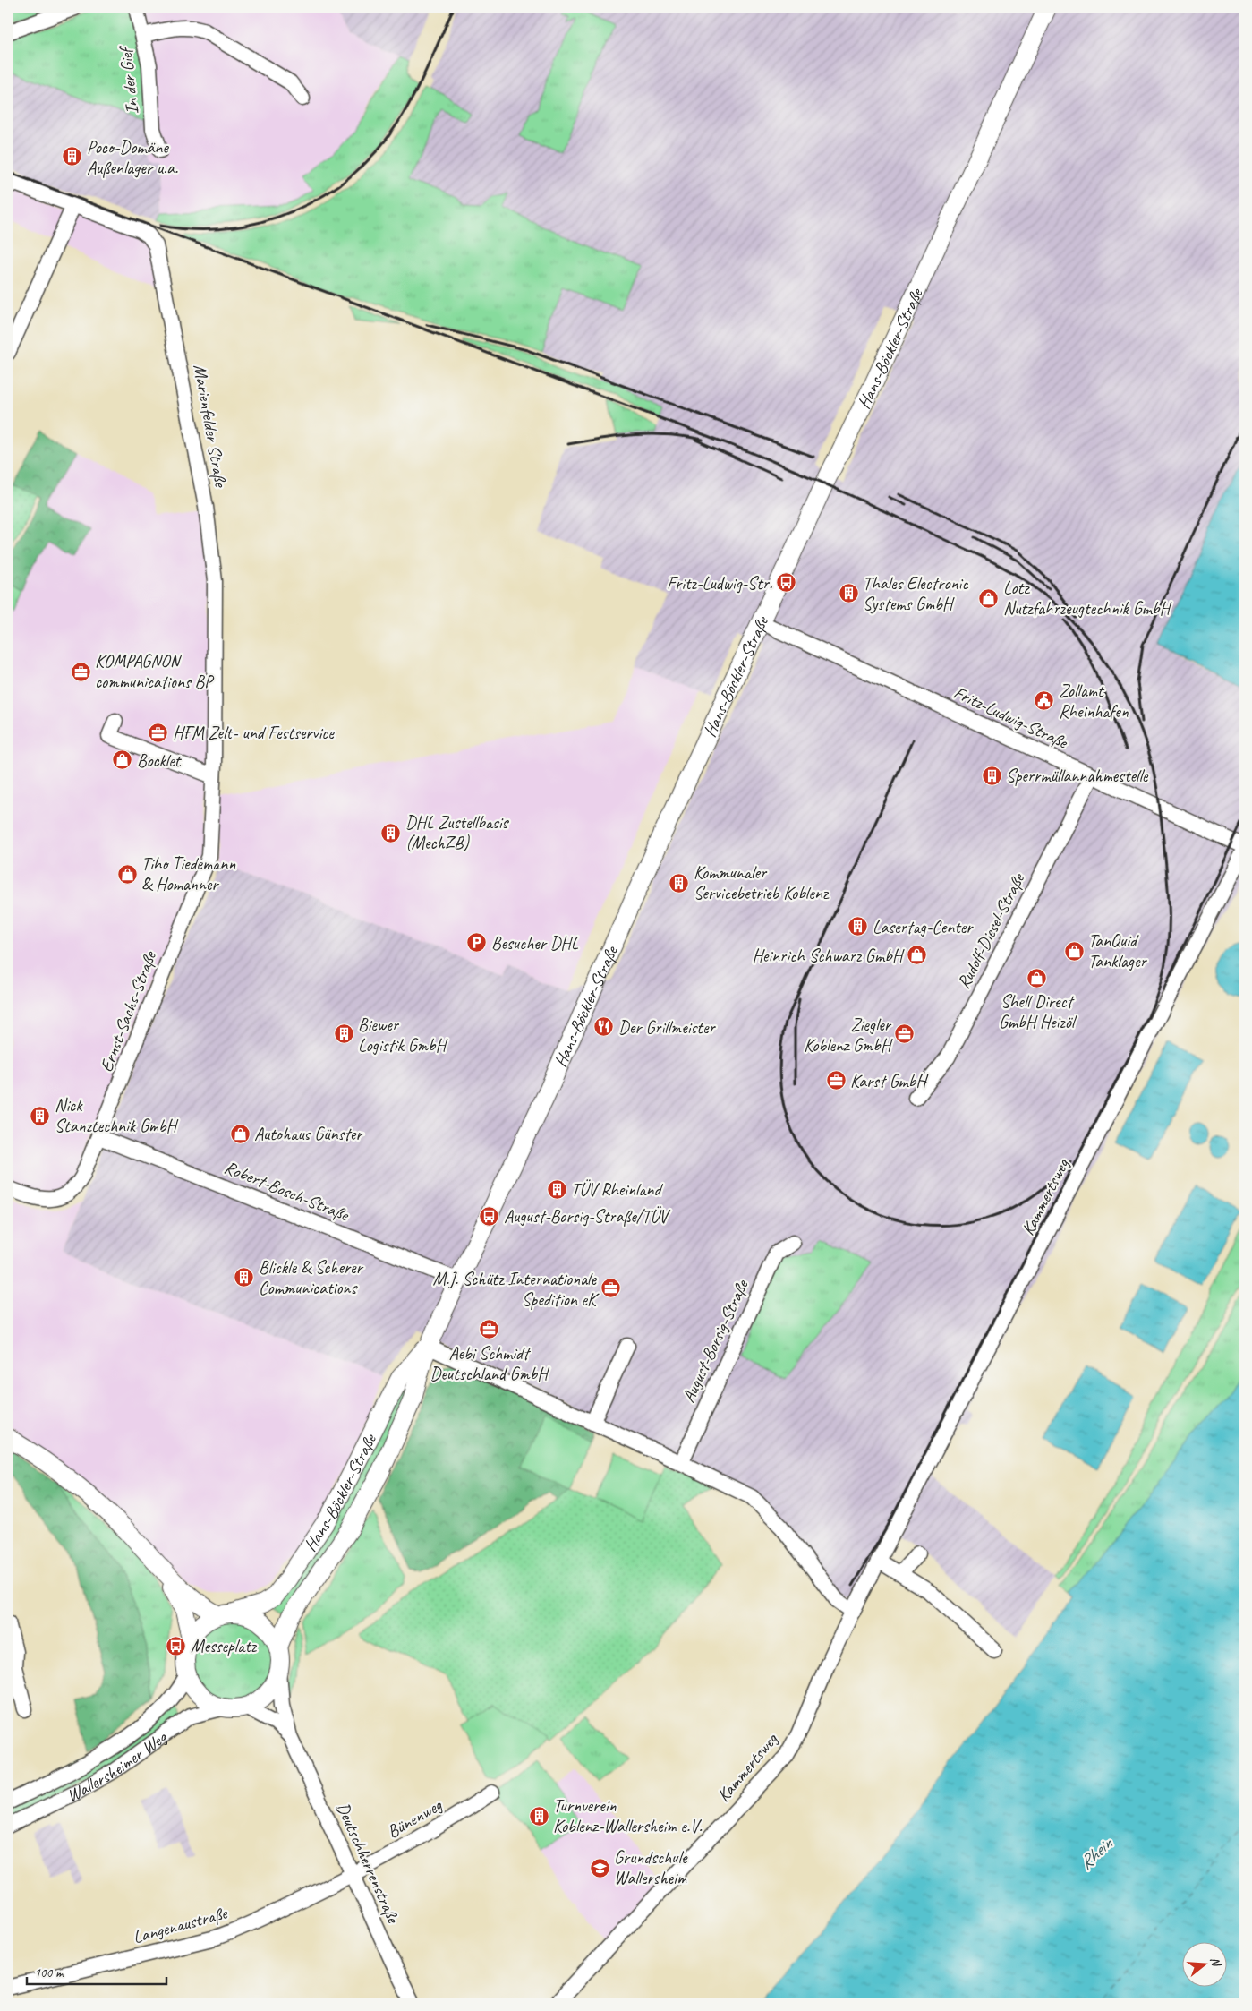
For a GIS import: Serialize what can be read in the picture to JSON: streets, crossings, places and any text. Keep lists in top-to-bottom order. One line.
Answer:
{"streets":{"main road":["Hans-Böckler-Straße","Wallersheimer Weg"],"street":["In der Gief","Marienfelder Straße","Fritz-Ludwig-Straße","Rudolf-Diesel-Straße","Ernst-Sachs-Straße","Robert-Bosch-Straße","Kammertsweg","August-Borsig-Straße","Bünenweg","Deutschherrenstraße","Langenaustraße"]},"crossings":[["Hans-Böckler-Straße","Fritz-Ludwig-Straße"],["Hans-Böckler-Straße","Robert-Bosch-Straße"],["Hans-Böckler-Straße","Wallersheimer Weg"],["Hans-Böckler-Straße","Deutschherrenstraße"],["Marienfelder Straße","Ernst-Sachs-Straße"],["Fritz-Ludwig-Straße","Rudolf-Diesel-Straße"],["Ernst-Sachs-Straße","Robert-Bosch-Straße"],["Wallersheimer Weg","Deutschherrenstraße"],["Bünenweg","Deutschherrenstraße"],["Bünenweg","Langenaustraße"],["Deutschherrenstraße","Langenaustraße"]],"water":["Rhein"],"places":{"building":["Poco-Domäne Außenlager u.a.","Thales Electronic Systems GmbH","Sperrmüllannahmestelle","DHL Zustellbasis (MechZB)","Kommunaler Servicebetrieb Koblenz","Lasertag-Center","Biewer Logistik GmbH","Nick Stanztechnik GmbH","TÜV Rheinland","Blickle & Scherer Communications","Turnverein Koblenz-Wallersheim e.V."],"bus stop":["Fritz-Ludwig-Str.","August-Borsig-Straße/TÜV","Messeplatz"],"shop":["Lotz Nutzfahrzeugtechnik GmbH","Bocklet","Tiho Tiedemann & Homanner","TanQuid Tanklager","Heinrich Schwarz GmbH","Shell Direct GmbH Heizöl","Autohaus Günster"],"office":["KOMPAGNON communications BP","HFM Zelt- und Festservice","Ziegler Koblenz GmbH","Karst GmbH","M.J. Schütz Internationale Spedition eK","Aebi Schmidt Deutschland GmbH"],"public building":["Zollamt Rheinhafen"],"parking":["Besucher DHL"],"restaurant":["Der Grillmeister"],"school or university":["Grundschule Wallersheim"]},"scale_bar":"100 m","north":"right"}
